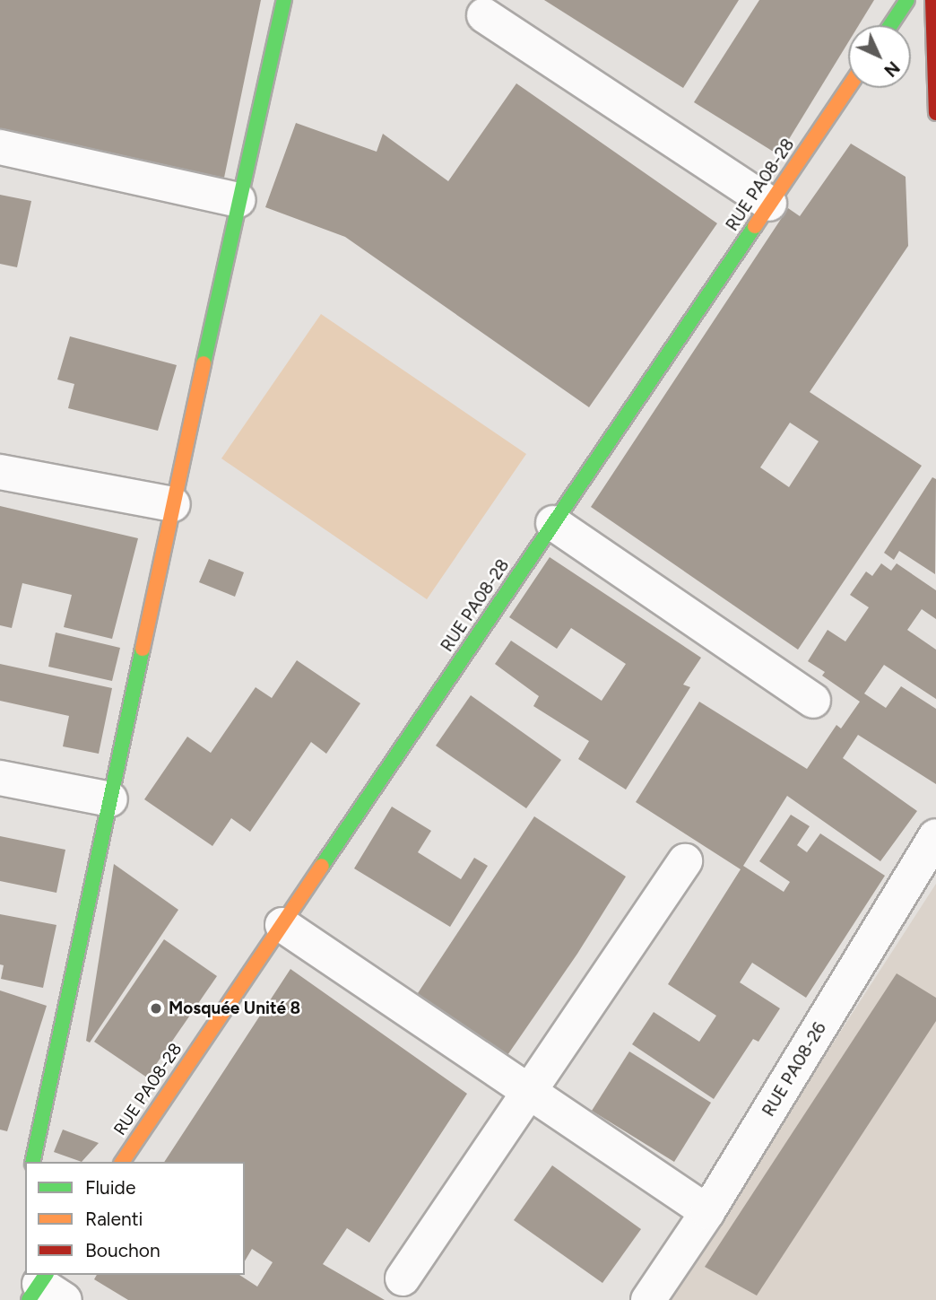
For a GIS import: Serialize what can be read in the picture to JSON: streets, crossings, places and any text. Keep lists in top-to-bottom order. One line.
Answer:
{"streets":{"street":["RUE PA08-28","RUE PA08-26"]},"places":["Mosquée Unité 8"],"legend":["Fluide","Ralenti","Bouchon"],"north":"bottom right"}
